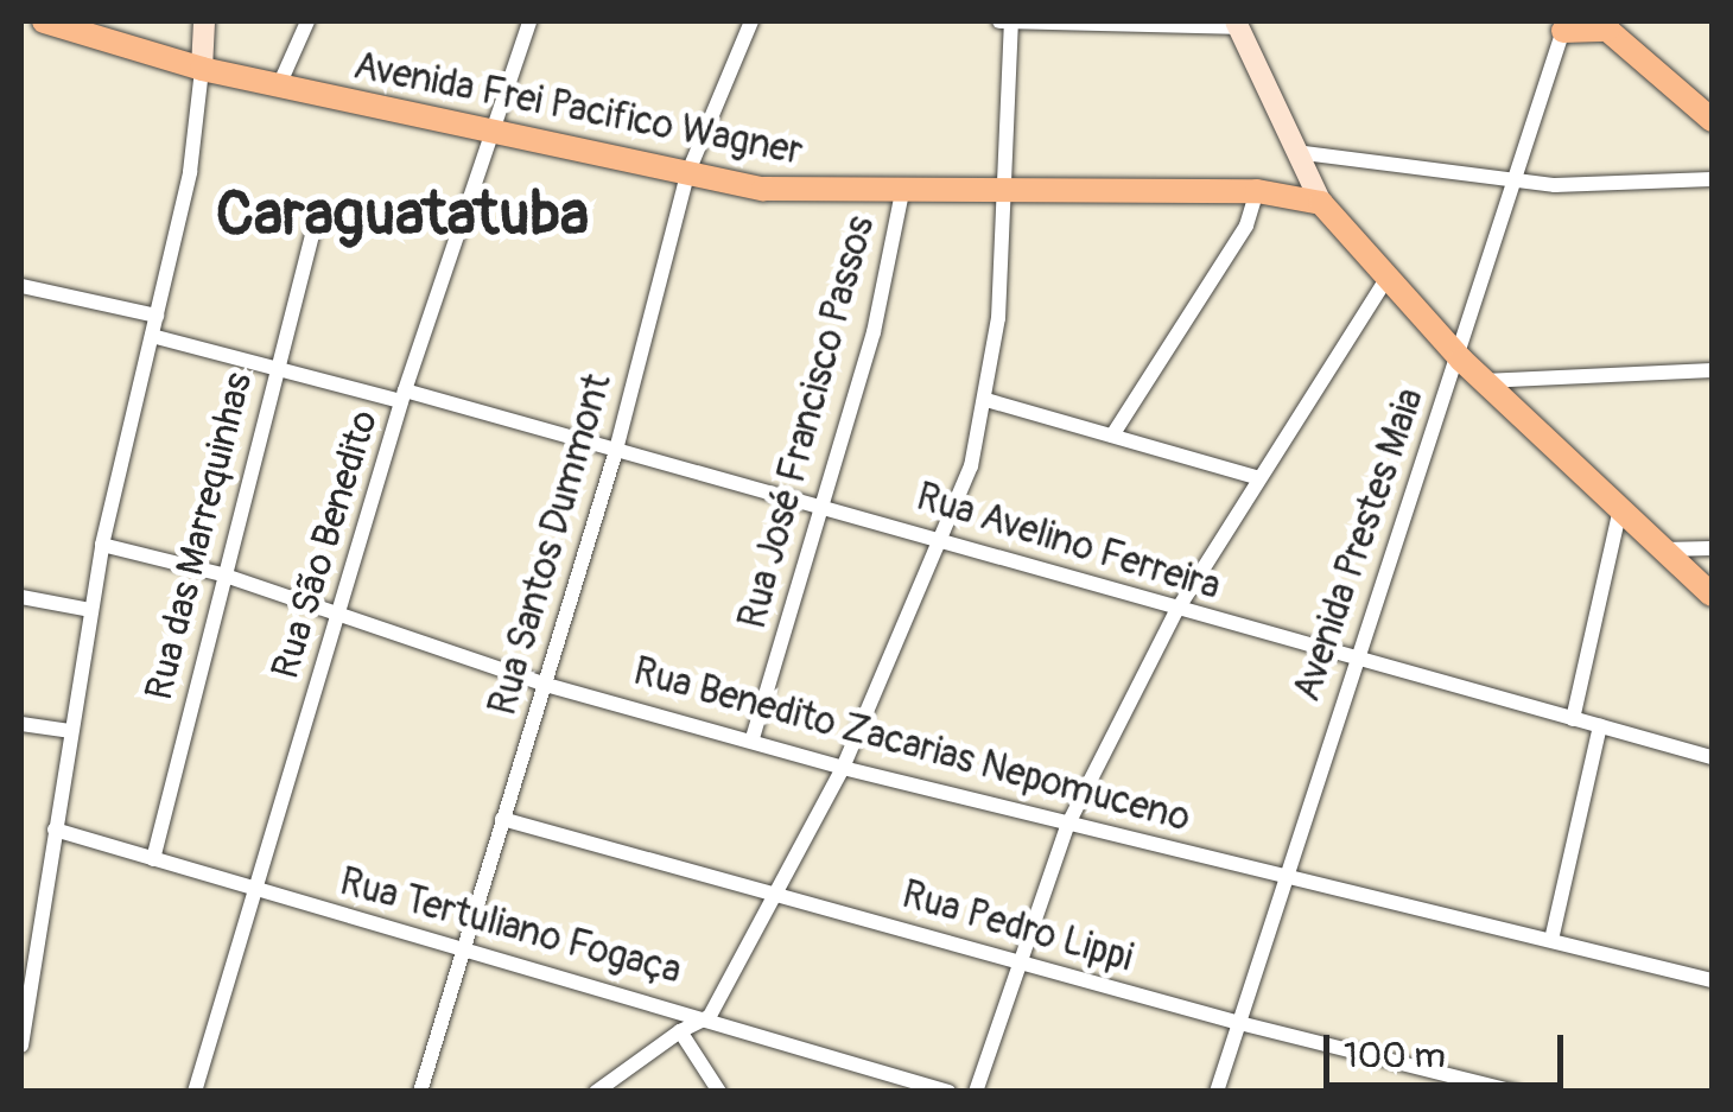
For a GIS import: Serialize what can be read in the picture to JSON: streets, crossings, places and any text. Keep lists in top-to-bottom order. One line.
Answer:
{"streets":{"main road":["Avenida Frei Pacifico Wagner"],"street":["Rua José Francisco Passos","Rua das Marrequinhas","Rua Avelino Ferreira","Rua São Benedito","Rua Santos Dummont","Avenida Prestes Maia","Rua Benedito Zacarias Nepomuceno","Rua Tertuliano Fogaça","Rua Pedro Lippi"]},"crossings":[["Avenida Frei Pacifico Wagner","Rua José Francisco Passos"],["Avenida Frei Pacifico Wagner","Rua São Benedito"],["Avenida Frei Pacifico Wagner","Rua Santos Dummont"],["Rua José Francisco Passos","Rua Avelino Ferreira"],["Rua José Francisco Passos","Rua Benedito Zacarias Nepomuceno"],["Rua das Marrequinhas","Rua Avelino Ferreira"],["Rua das Marrequinhas","Rua Benedito Zacarias Nepomuceno"],["Rua das Marrequinhas","Rua Tertuliano Fogaça"],["Rua Avelino Ferreira","Rua São Benedito"],["Rua Avelino Ferreira","Rua Santos Dummont"],["Rua Avelino Ferreira","Avenida Prestes Maia"],["Rua São Benedito","Rua Benedito Zacarias Nepomuceno"],["Rua São Benedito","Rua Tertuliano Fogaça"],["Rua Santos Dummont","Rua Benedito Zacarias Nepomuceno"],["Rua Santos Dummont","Rua Tertuliano Fogaça"],["Rua Santos Dummont","Rua Pedro Lippi"],["Avenida Prestes Maia","Rua Benedito Zacarias Nepomuceno"],["Avenida Prestes Maia","Rua Pedro Lippi"]],"districts":["Caraguatatuba"],"scale_bar":"100 m"}
